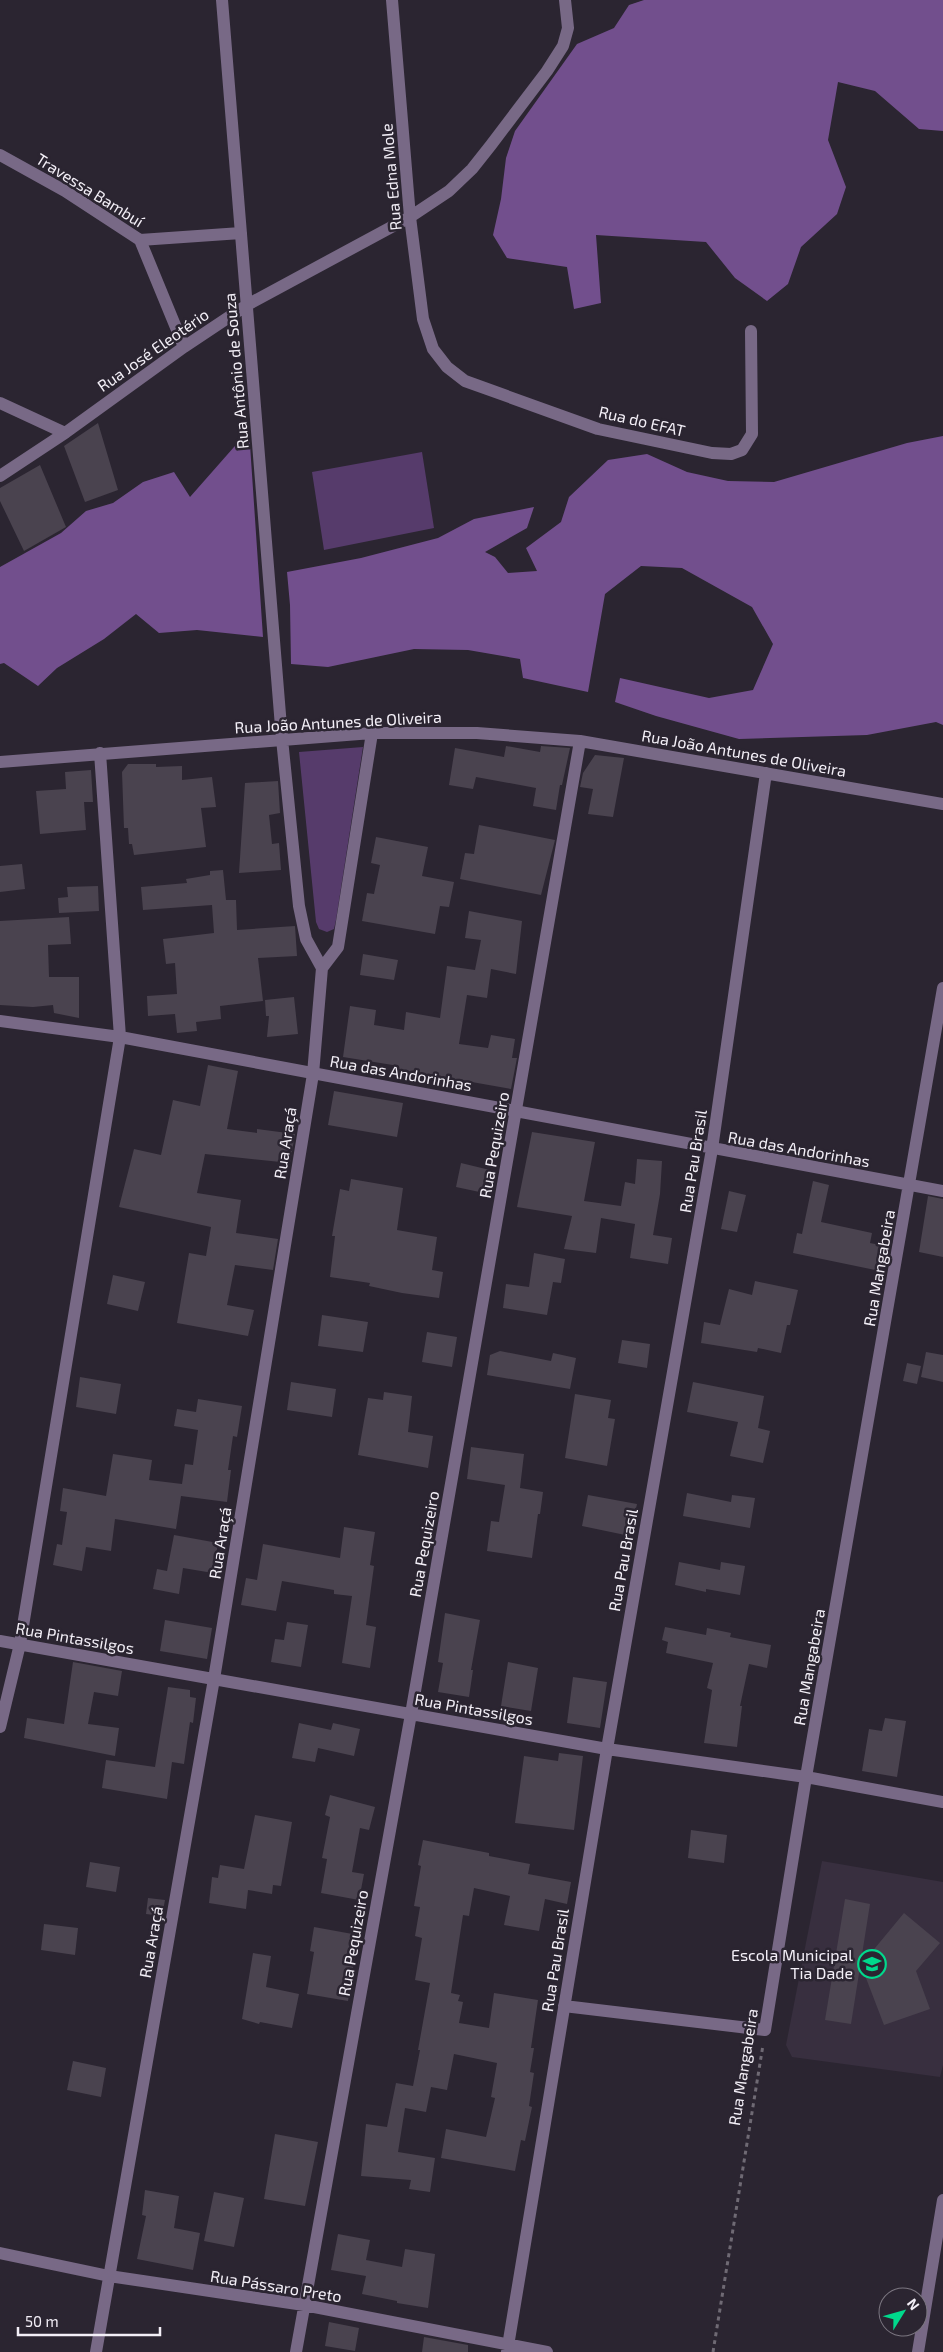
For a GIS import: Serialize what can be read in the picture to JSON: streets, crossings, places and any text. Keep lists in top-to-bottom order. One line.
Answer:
{"streets":{"street":["Rua Edna Mole","Travessa Bambuí","Rua José Eleotério","Rua Antônio de Souza","Rua do EFAT","Rua João Antunes de Oliveira","Rua das Andorinhas","Rua Araçá","Rua Pequizeiro","Rua Pau Brasil","Rua Mangabeira","Rua Pintassilgos","Rua Pássaro Preto"]},"crossings":[["Rua Edna Mole","Rua José Eleotério"],["Rua Edna Mole","Rua do EFAT"],["Travessa Bambuí","Rua José Eleotério"],["Rua José Eleotério","Rua Antônio de Souza"],["Rua Antônio de Souza","Rua João Antunes de Oliveira"],["Rua João Antunes de Oliveira","Rua Pequizeiro"],["Rua João Antunes de Oliveira","Rua Pau Brasil"],["Rua das Andorinhas","Rua Araçá"],["Rua das Andorinhas","Rua Pequizeiro"],["Rua das Andorinhas","Rua Pau Brasil"],["Rua das Andorinhas","Rua Mangabeira"],["Rua Araçá","Rua Pintassilgos"],["Rua Araçá","Rua Pássaro Preto"],["Rua Pequizeiro","Rua Pintassilgos"],["Rua Pequizeiro","Rua Pássaro Preto"],["Rua Pau Brasil","Rua Pintassilgos"],["Rua Pau Brasil","Rua Pássaro Preto"],["Rua Mangabeira","Rua Pintassilgos"]],"places":{"school or university":["Escola Municipal Tia Dade"]},"scale_bar":"50 m","north":"top right"}
